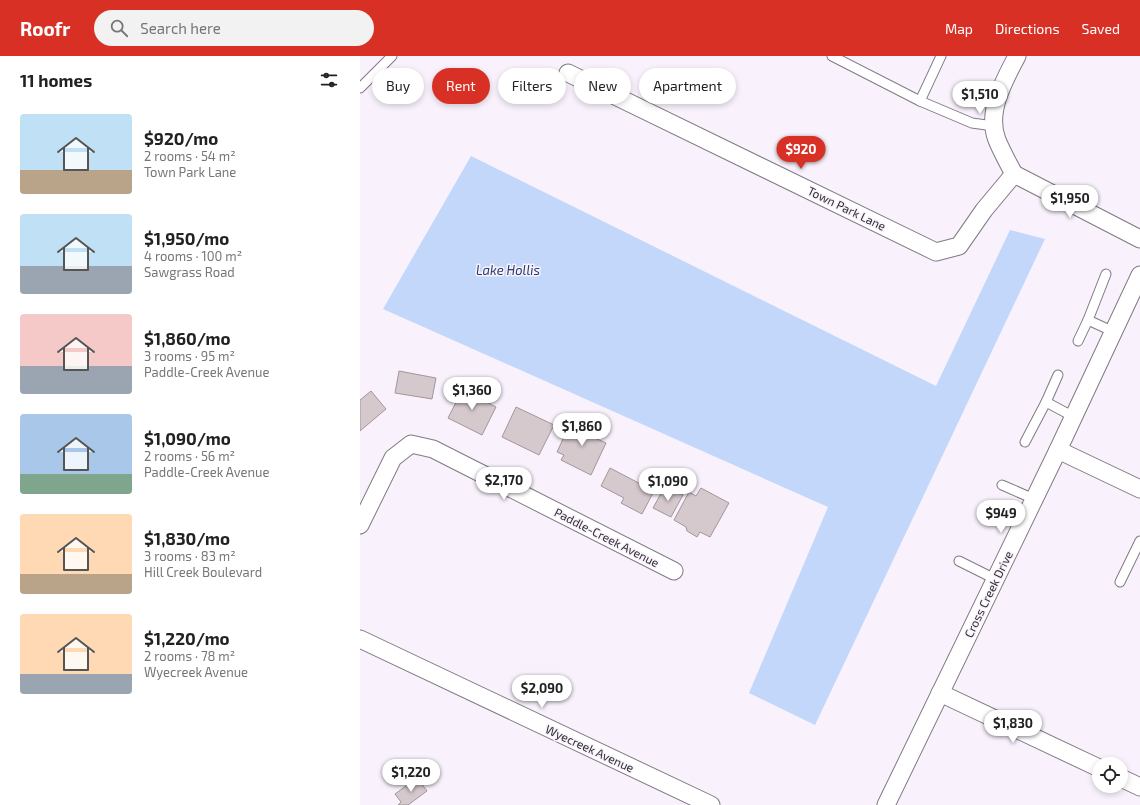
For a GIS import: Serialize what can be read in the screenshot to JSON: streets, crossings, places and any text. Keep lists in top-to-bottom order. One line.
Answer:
{"streets":{"street":["Town Park Lane","Paddle-Creek Avenue","Cross Creek Drive","Wyecreek Avenue"]},"water":["Lake Hollis"],"page":{"header":"Roofr","search":"Search here","nav":["Map","Directions","Saved"],"heading":"11 homes","chip":["Buy","Rent","Filters","New","Apartment"],"price":["$1,510","$920","$1,950","$1,360","$1,860","$2,170","$1,090","$949","$2,090","$1,830","$1,220"],"list":[{"name":"$920/mo","note":"2 rooms · 54 m² · Town Park Lane"},{"name":"$1,950/mo","note":"4 rooms · 100 m² · Sawgrass Road"},{"name":"$1,860/mo","note":"3 rooms · 95 m² · Paddle-Creek Avenue"},{"name":"$1,090/mo","note":"2 rooms · 56 m² · Paddle-Creek Avenue"},{"name":"$1,830/mo","note":"3 rooms · 83 m² · Hill Creek Boulevard"},{"name":"$1,220/mo","note":"2 rooms · 78 m² · Wyecreek Avenue"}]}}
